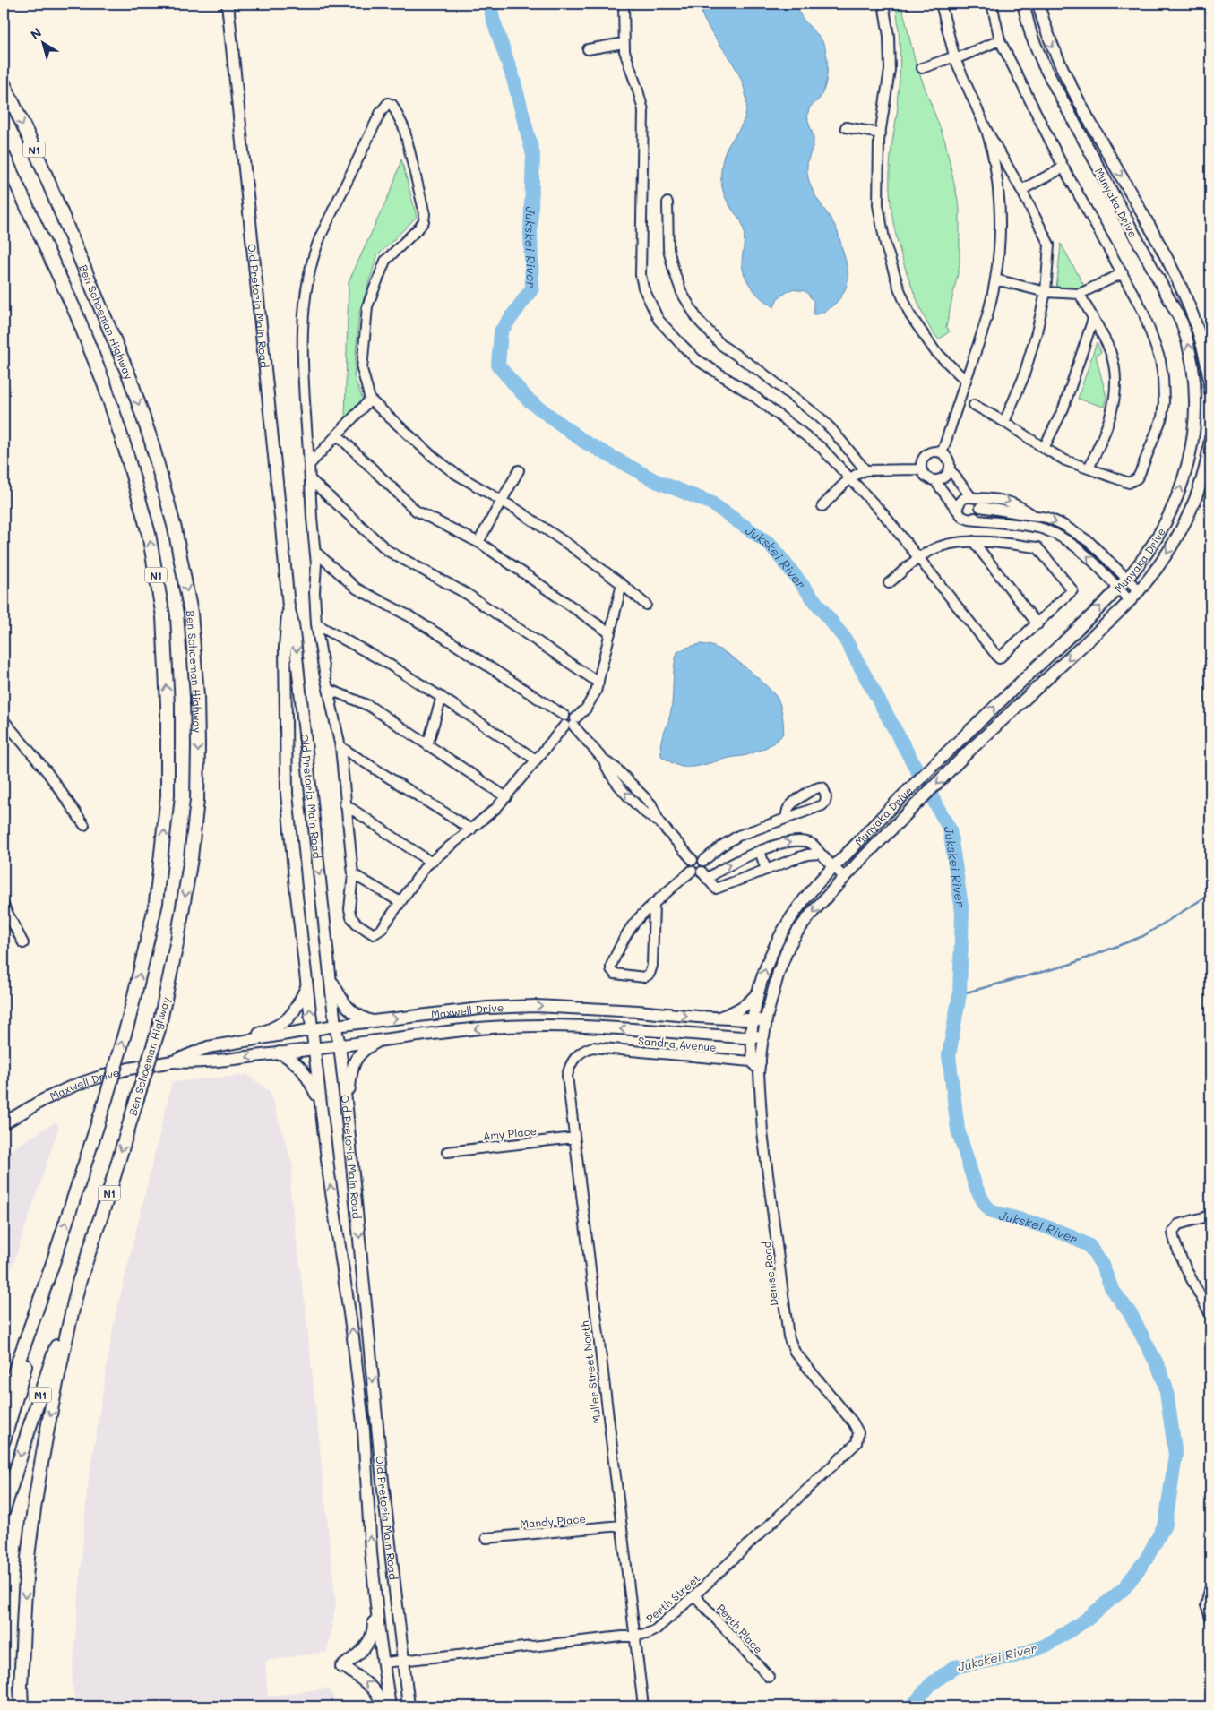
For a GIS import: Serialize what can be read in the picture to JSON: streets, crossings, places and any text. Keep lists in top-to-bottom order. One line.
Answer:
{"streets":{"highway":["N1","Ben Schoeman Highway","M1"],"main road":["Munyaka Drive","Old Pretoria Main Road","Maxwell Drive"],"street":["Sandra Avenue","Amy Place","Denise Road","Muller Street North","Mandy Place","Perth Street","Perth Place"]},"crossings":[["N1","M1"],["Munyaka Drive","Maxwell Drive"],["Munyaka Drive","Denise Road"],["Old Pretoria Main Road","Maxwell Drive"],["Old Pretoria Main Road","Perth Street"],["Ben Schoeman Highway","M1"],["Maxwell Drive","Denise Road"],["Sandra Avenue","Denise Road"],["Sandra Avenue","Muller Street North"],["Amy Place","Muller Street North"],["Denise Road","Perth Street"],["Muller Street North","Mandy Place"],["Muller Street North","Perth Street"],["Perth Street","Perth Place"]],"water":["Jukskei River"],"north":"top left"}
